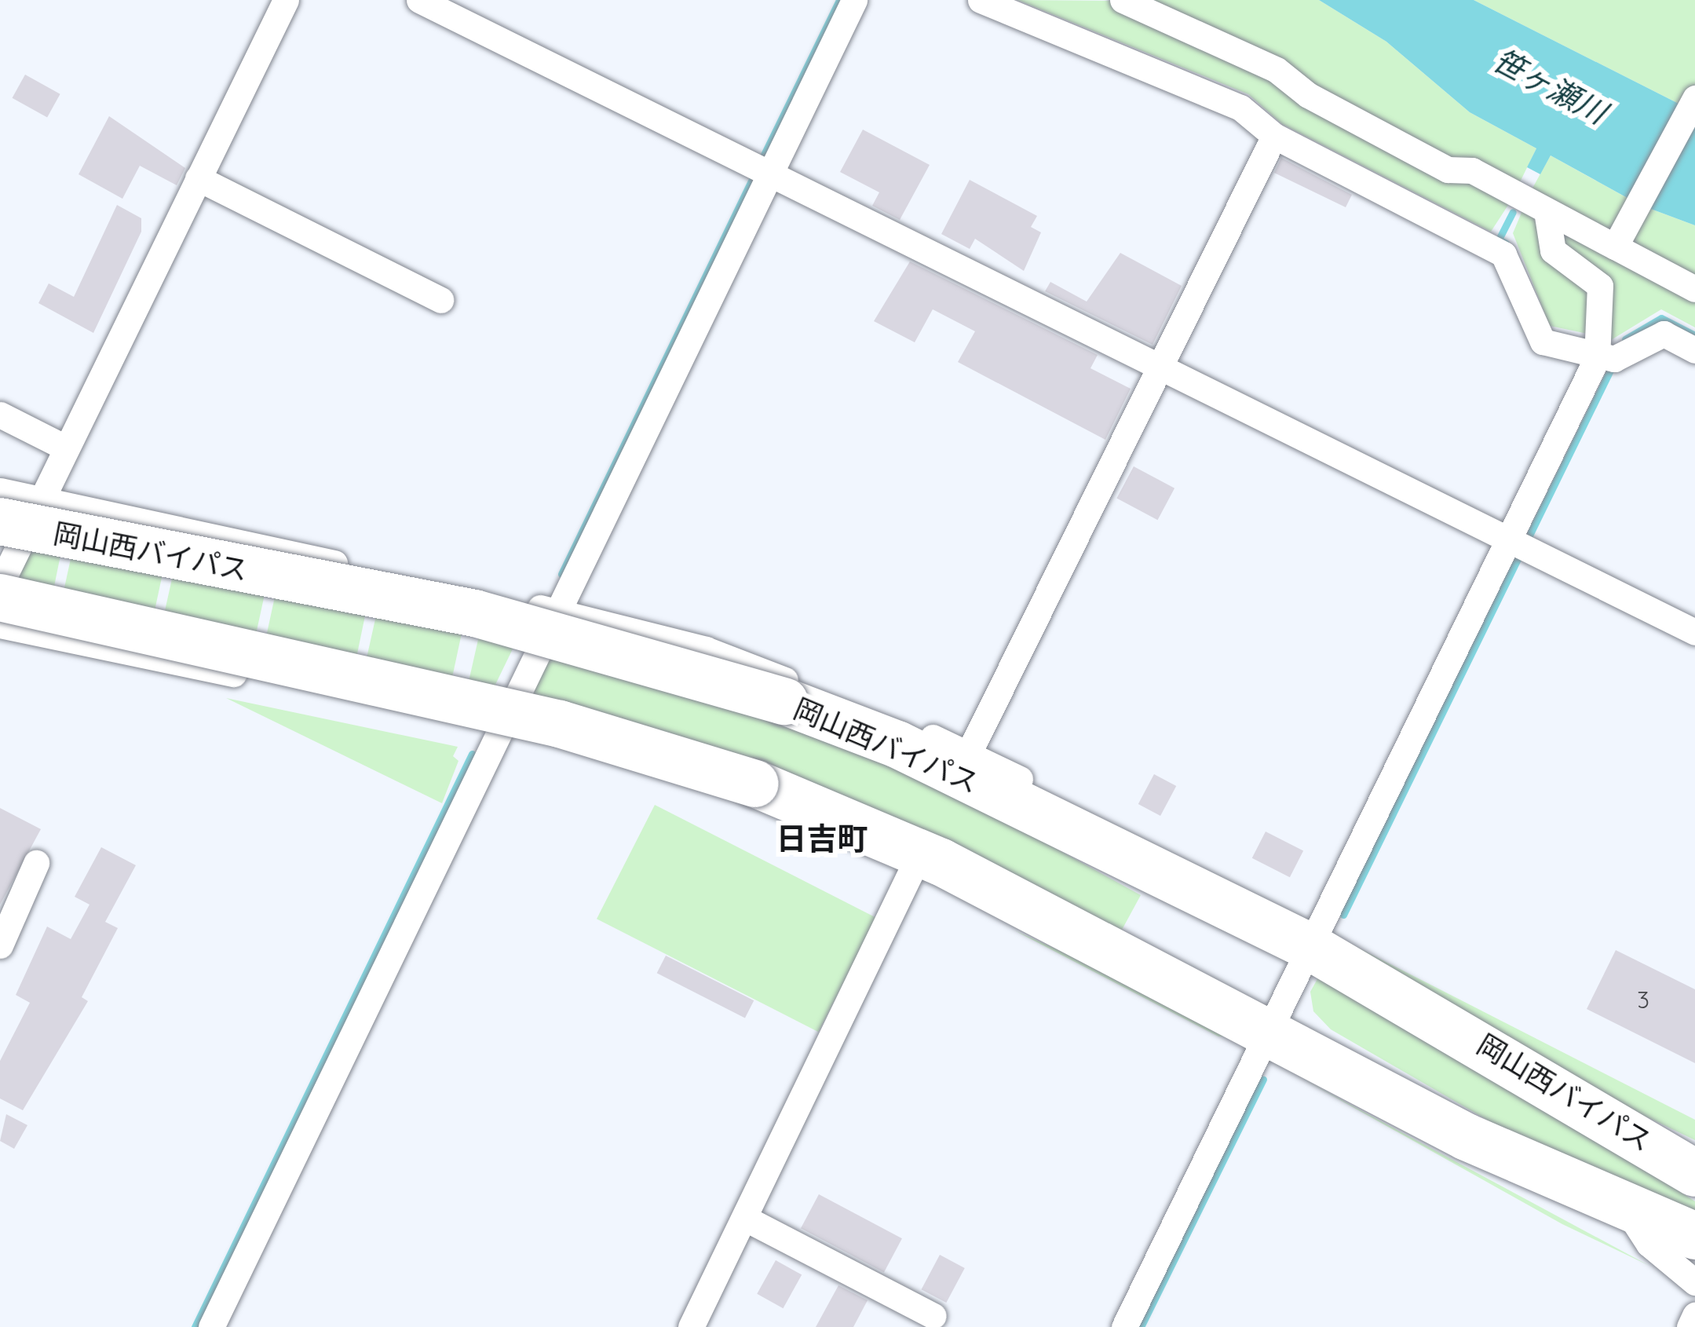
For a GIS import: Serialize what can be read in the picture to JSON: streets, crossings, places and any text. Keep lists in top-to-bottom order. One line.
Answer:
{"streets":{"highway":["岡山西バイパス"]},"districts":["日吉町"],"water":["笹ヶ瀬川"],"house_numbers":["3"]}
